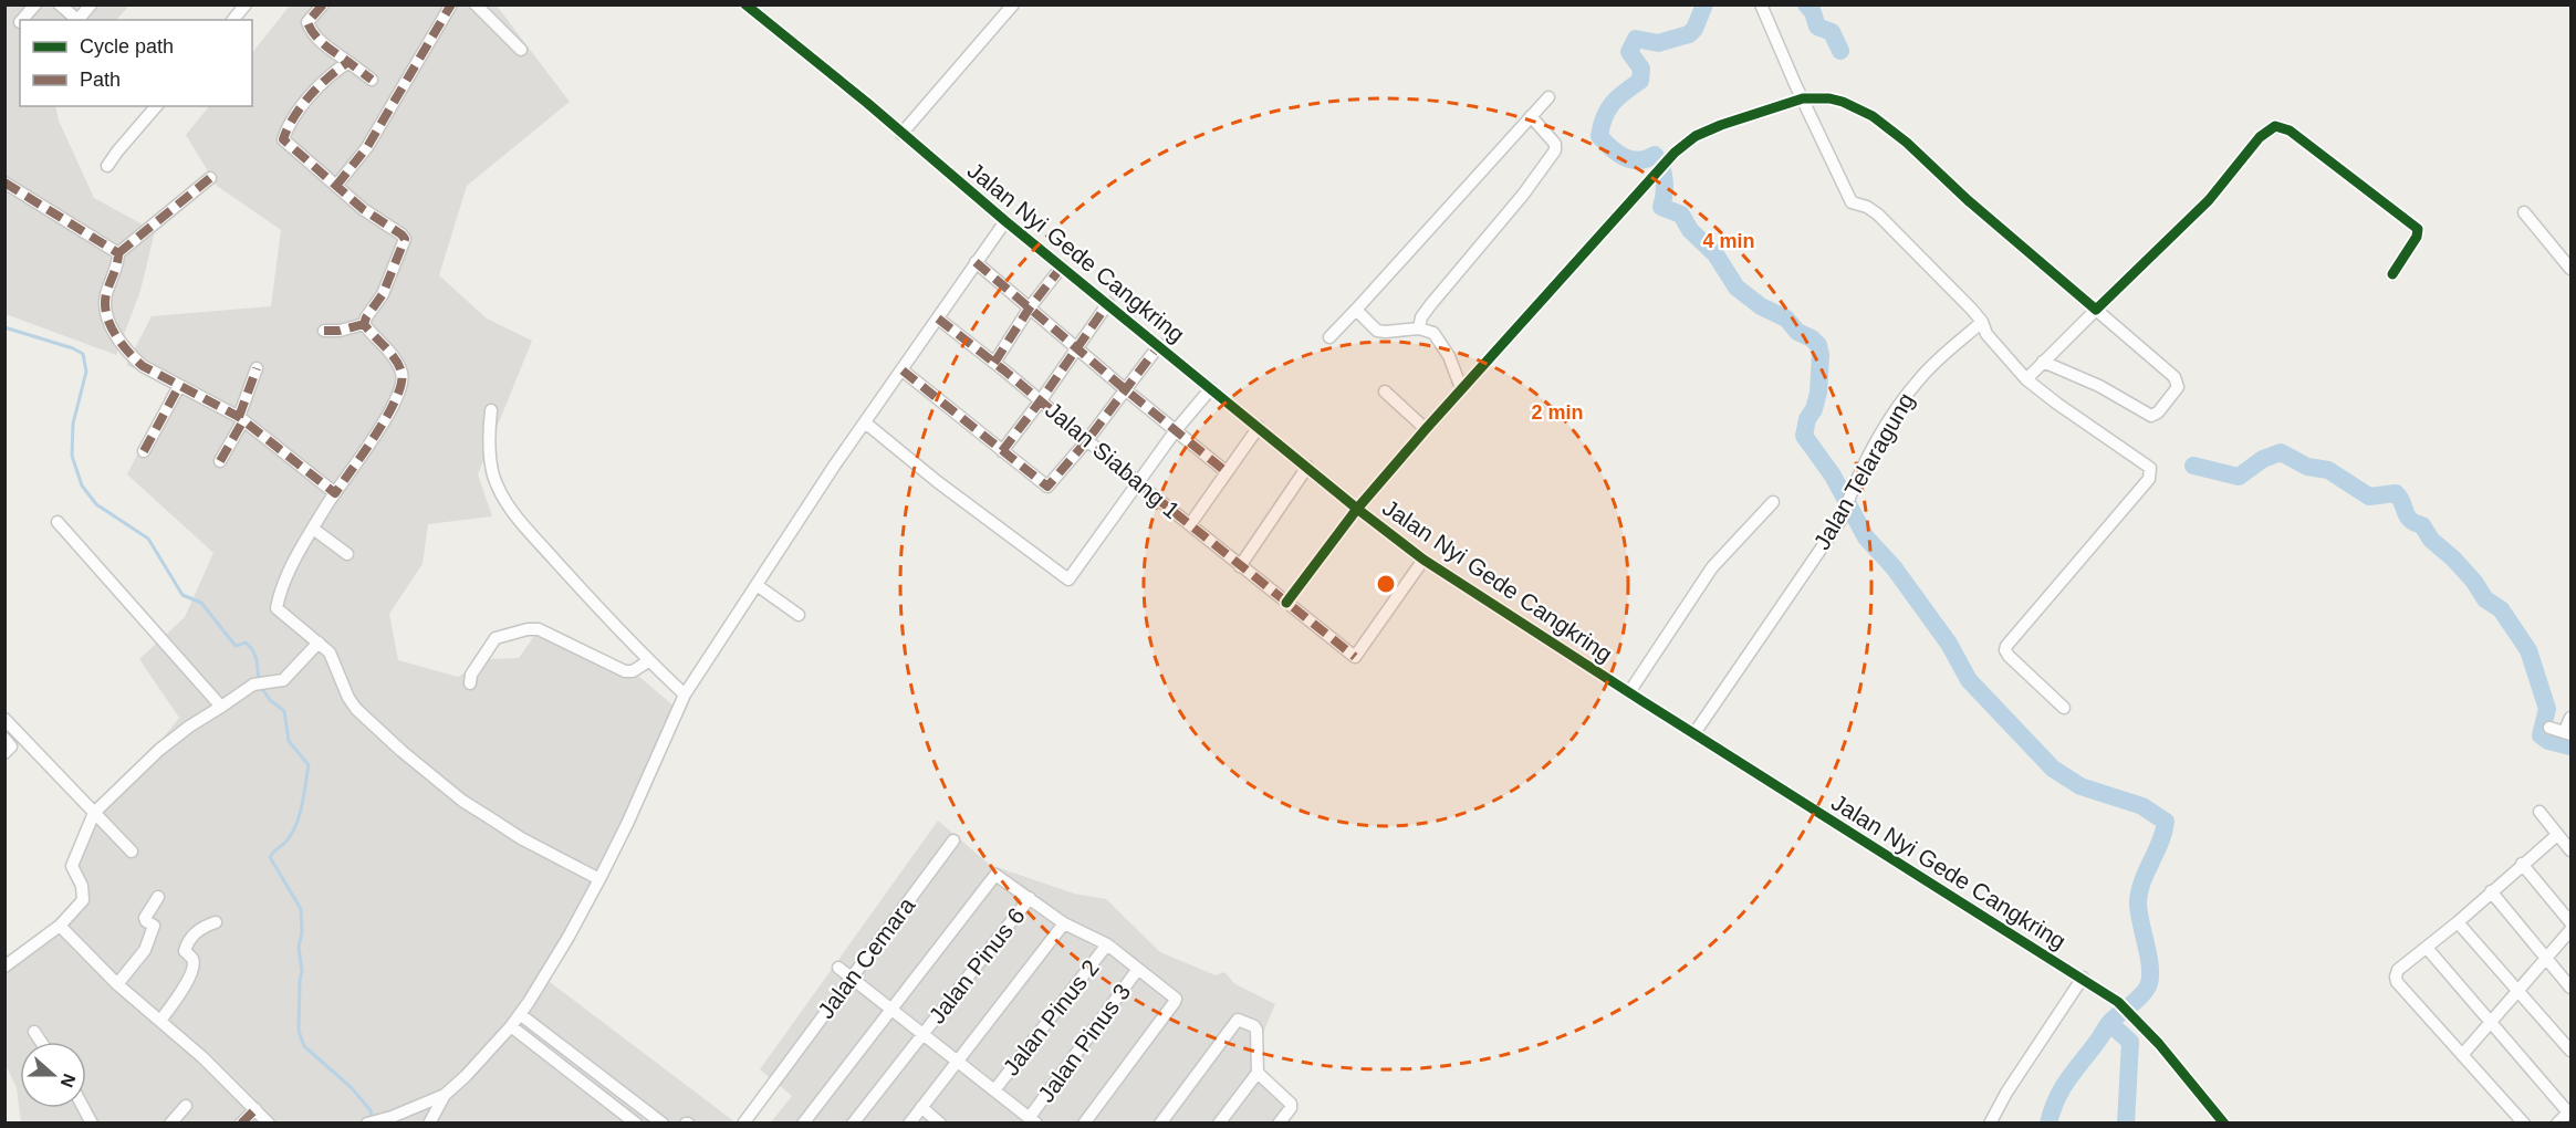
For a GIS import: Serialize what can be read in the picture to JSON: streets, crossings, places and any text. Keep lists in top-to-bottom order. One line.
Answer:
{"streets":{"street":["Jalan Nyi Gede Cangkring","Jalan Siabang 1","Jalan Telaragung","Jalan Cemara","Jalan Pinus 6","Jalan Pinus 2","Jalan Pinus 3"]},"crossings":[["Jalan Nyi Gede Cangkring","Jalan Siabang 1"],["Jalan Nyi Gede Cangkring","Jalan Telaragung"]],"legend":["Cycle path","Path"],"north":"right","rings":["4 min","2 min"]}
